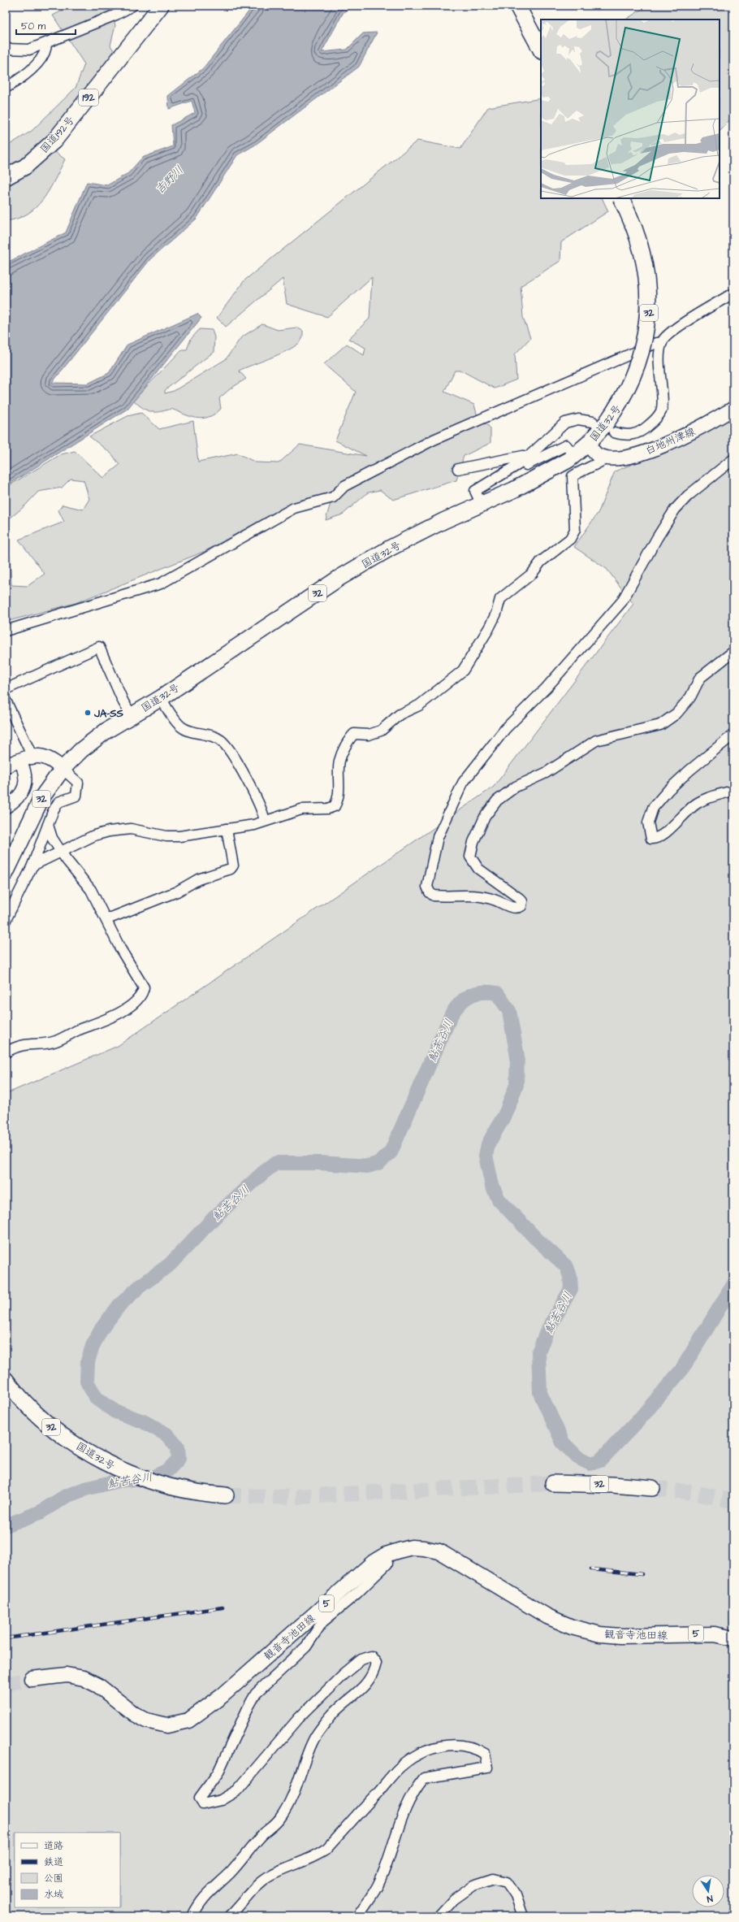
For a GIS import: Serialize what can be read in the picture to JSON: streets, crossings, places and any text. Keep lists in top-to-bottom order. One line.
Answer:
{"streets":{"highway":["192","国道192号","32","国道32号"],"main road":["白地州津線","5","観音寺池田線"]},"water":["吉野川","鮎苦谷川"],"places":["JA-SS"],"legend":["道路","鉄道","公園","水域"],"scale_bar":"50 m","north":"bottom"}
